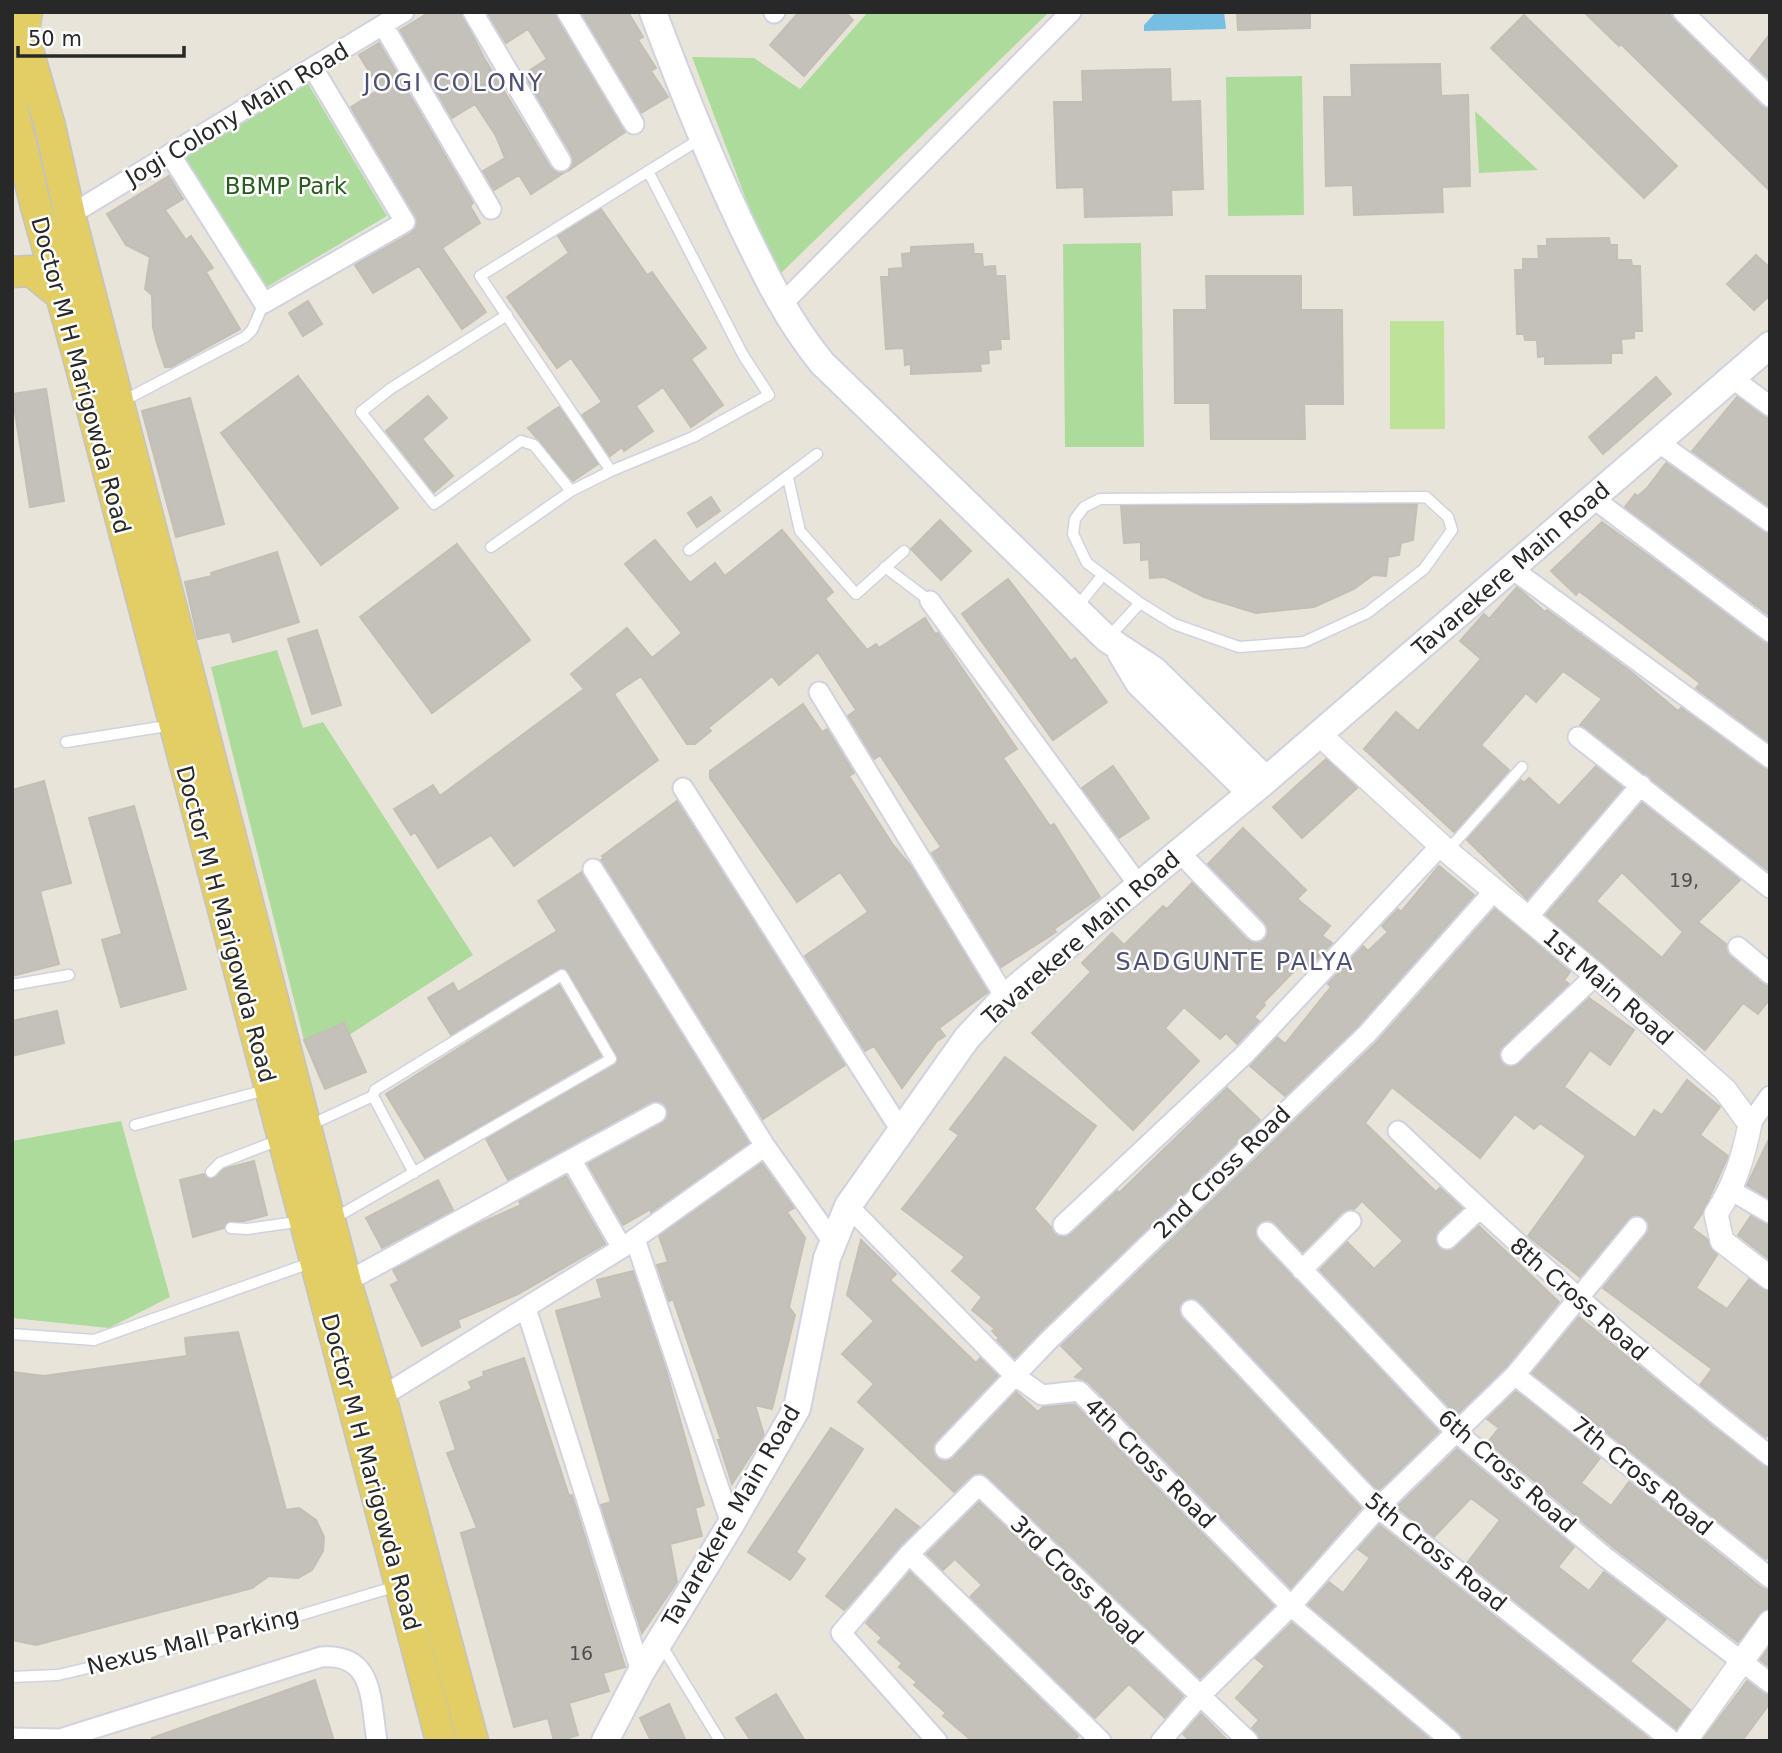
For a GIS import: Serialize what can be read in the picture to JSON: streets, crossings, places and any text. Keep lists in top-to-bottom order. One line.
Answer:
{"streets":{"main road":["Doctor M H Marigowda Road","Tavarekere Main Road"],"street":["Jogi Colony Main Road","1st Main Road","2nd Cross Road","8th Cross Road","4th Cross Road","6th Cross Road","7th Cross Road","5th Cross Road","3rd Cross Road"],"lane":["Nexus Mall Parking"]},"crossings":[["Jogi Colony Main Road","Doctor M H Marigowda Road"],["Doctor M H Marigowda Road","Nexus Mall Parking"],["Tavarekere Main Road","1st Main Road"],["Tavarekere Main Road","4th Cross Road"],["1st Main Road","2nd Cross Road"],["2nd Cross Road","4th Cross Road"]],"districts":["JOGI COLONY","SADGUNTE PALYA"],"parks":["BBMP Park"],"house_numbers":["19,","16"],"scale_bar":"50 m"}
